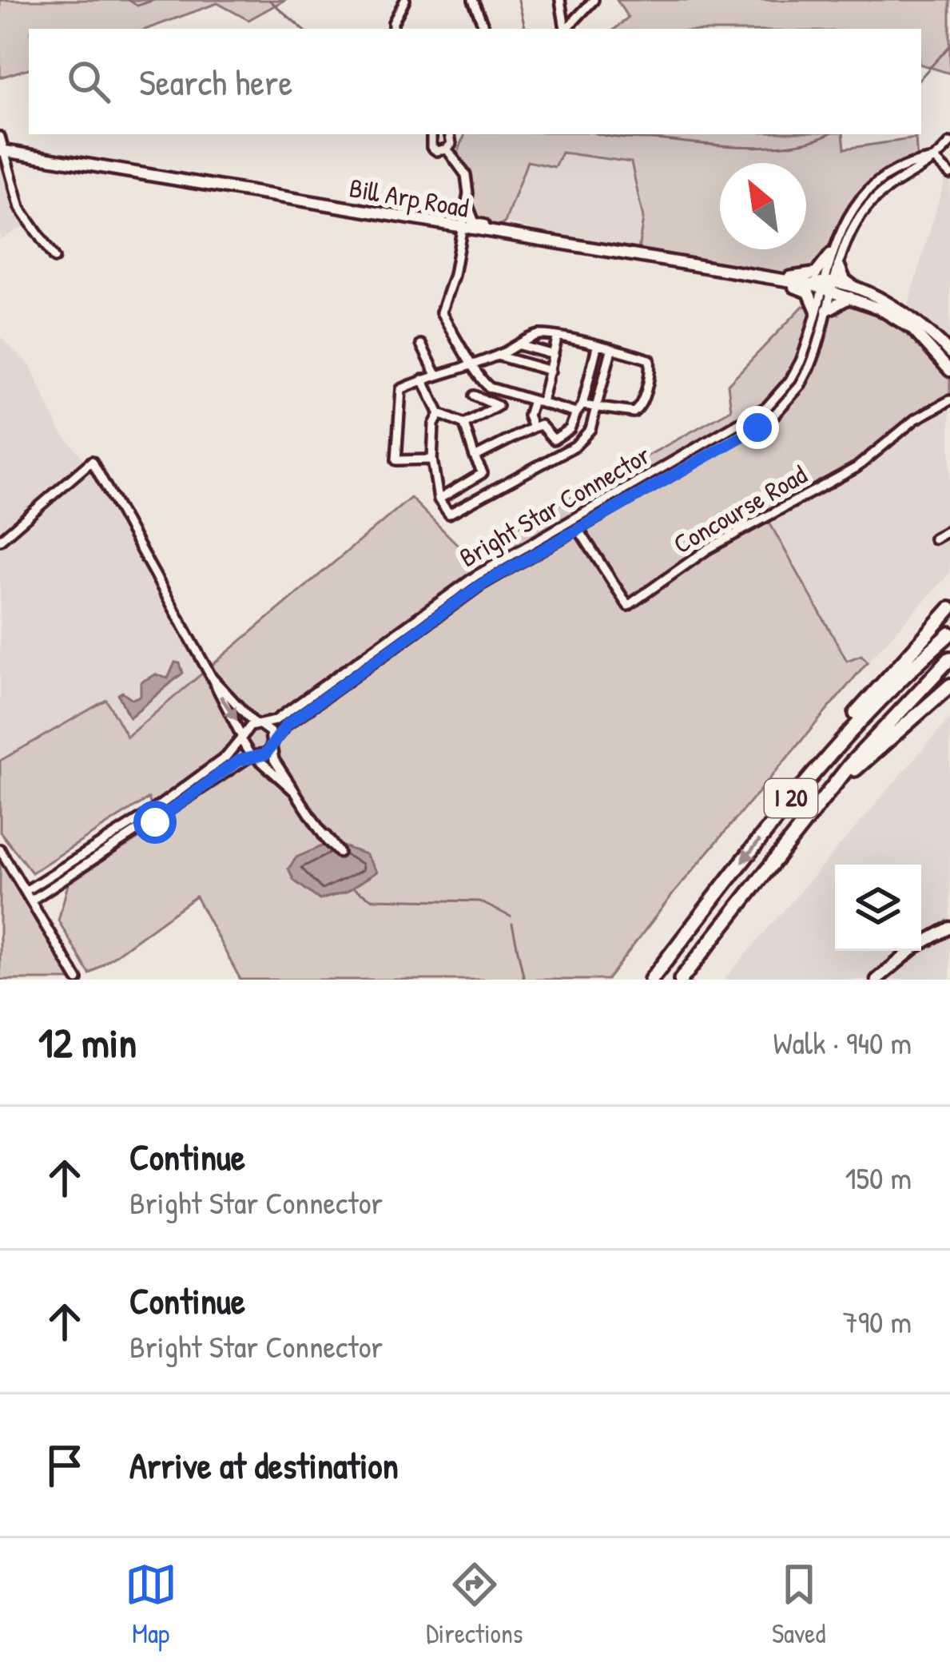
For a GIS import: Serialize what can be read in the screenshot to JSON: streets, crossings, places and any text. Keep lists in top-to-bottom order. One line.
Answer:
{"streets":{"highway":["I 20"],"main road":["Bill Arp Road"],"street":["Bright Star Connector","Concourse Road"]},"crossings":[["Bill Arp Road","Bright Star Connector"],["Bright Star Connector","Concourse Road"]],"north":"top left","page":{"search":"Search here","heading":["12 min","Walk · 940 m"],"list":[["Continue","Bright Star Connector","150 m"],["Continue","Bright Star Connector","790 m"],"Arrive at destination"],"nav":["Map","Directions","Saved"]}}
